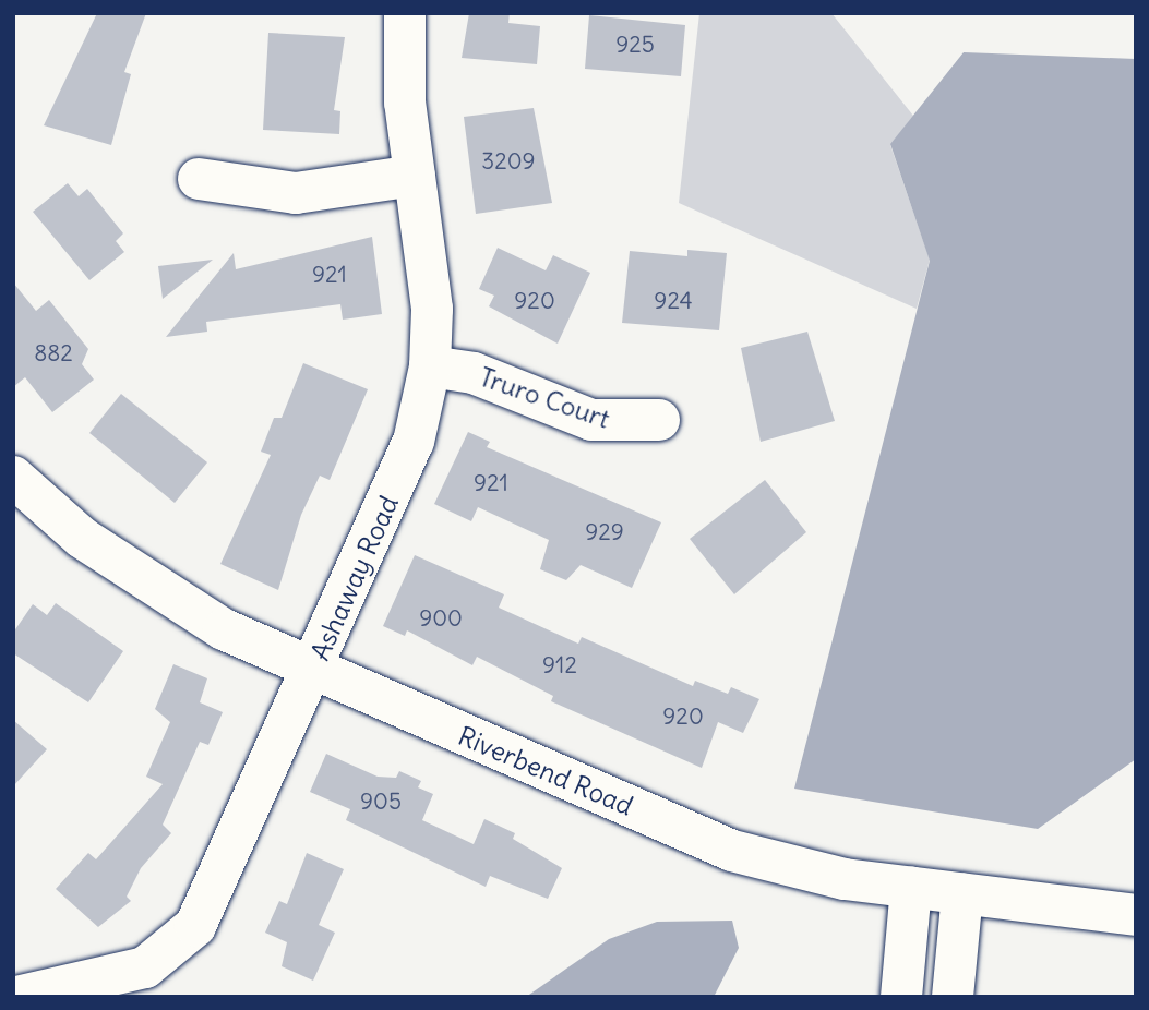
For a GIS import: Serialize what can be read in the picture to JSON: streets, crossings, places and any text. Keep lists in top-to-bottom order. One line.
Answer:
{"streets":{"street":["Truro Court","Ashaway Road","Riverbend Road"]},"crossings":[["Truro Court","Ashaway Road"],["Ashaway Road","Riverbend Road"]],"house_numbers":["925","3209","921","920","924","882","921","929","900","912","920","905"]}
